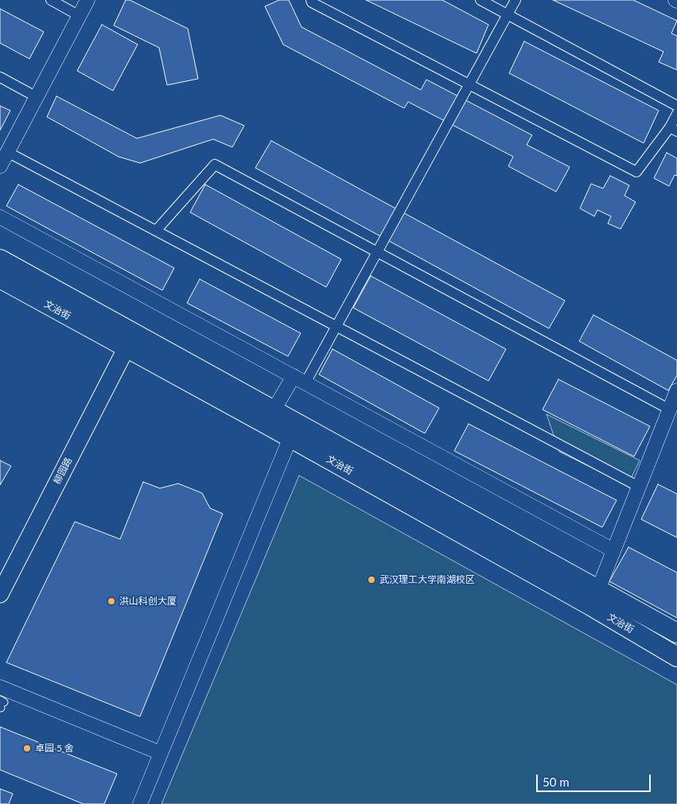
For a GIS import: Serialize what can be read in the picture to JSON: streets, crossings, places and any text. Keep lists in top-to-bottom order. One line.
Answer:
{"streets":{"main road":["文治街"],"street":["柳园路"]},"crossings":[["文治街","柳园路"]],"places":["武汉理工大学南湖校区","洪山科创大厦","卓园 5 舍"],"scale_bar":"50 m"}
